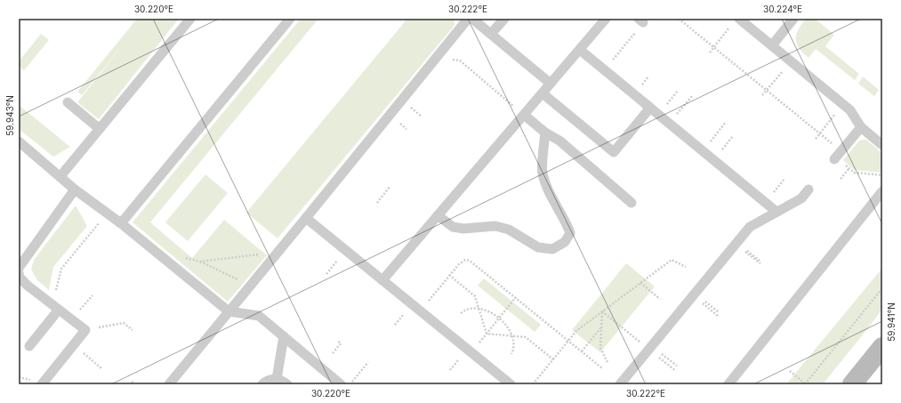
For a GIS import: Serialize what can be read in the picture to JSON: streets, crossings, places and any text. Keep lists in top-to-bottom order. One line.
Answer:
{"coordinates":["30.220°E","30.222°E","30.224°E","59.943°N","59.941°N"]}
